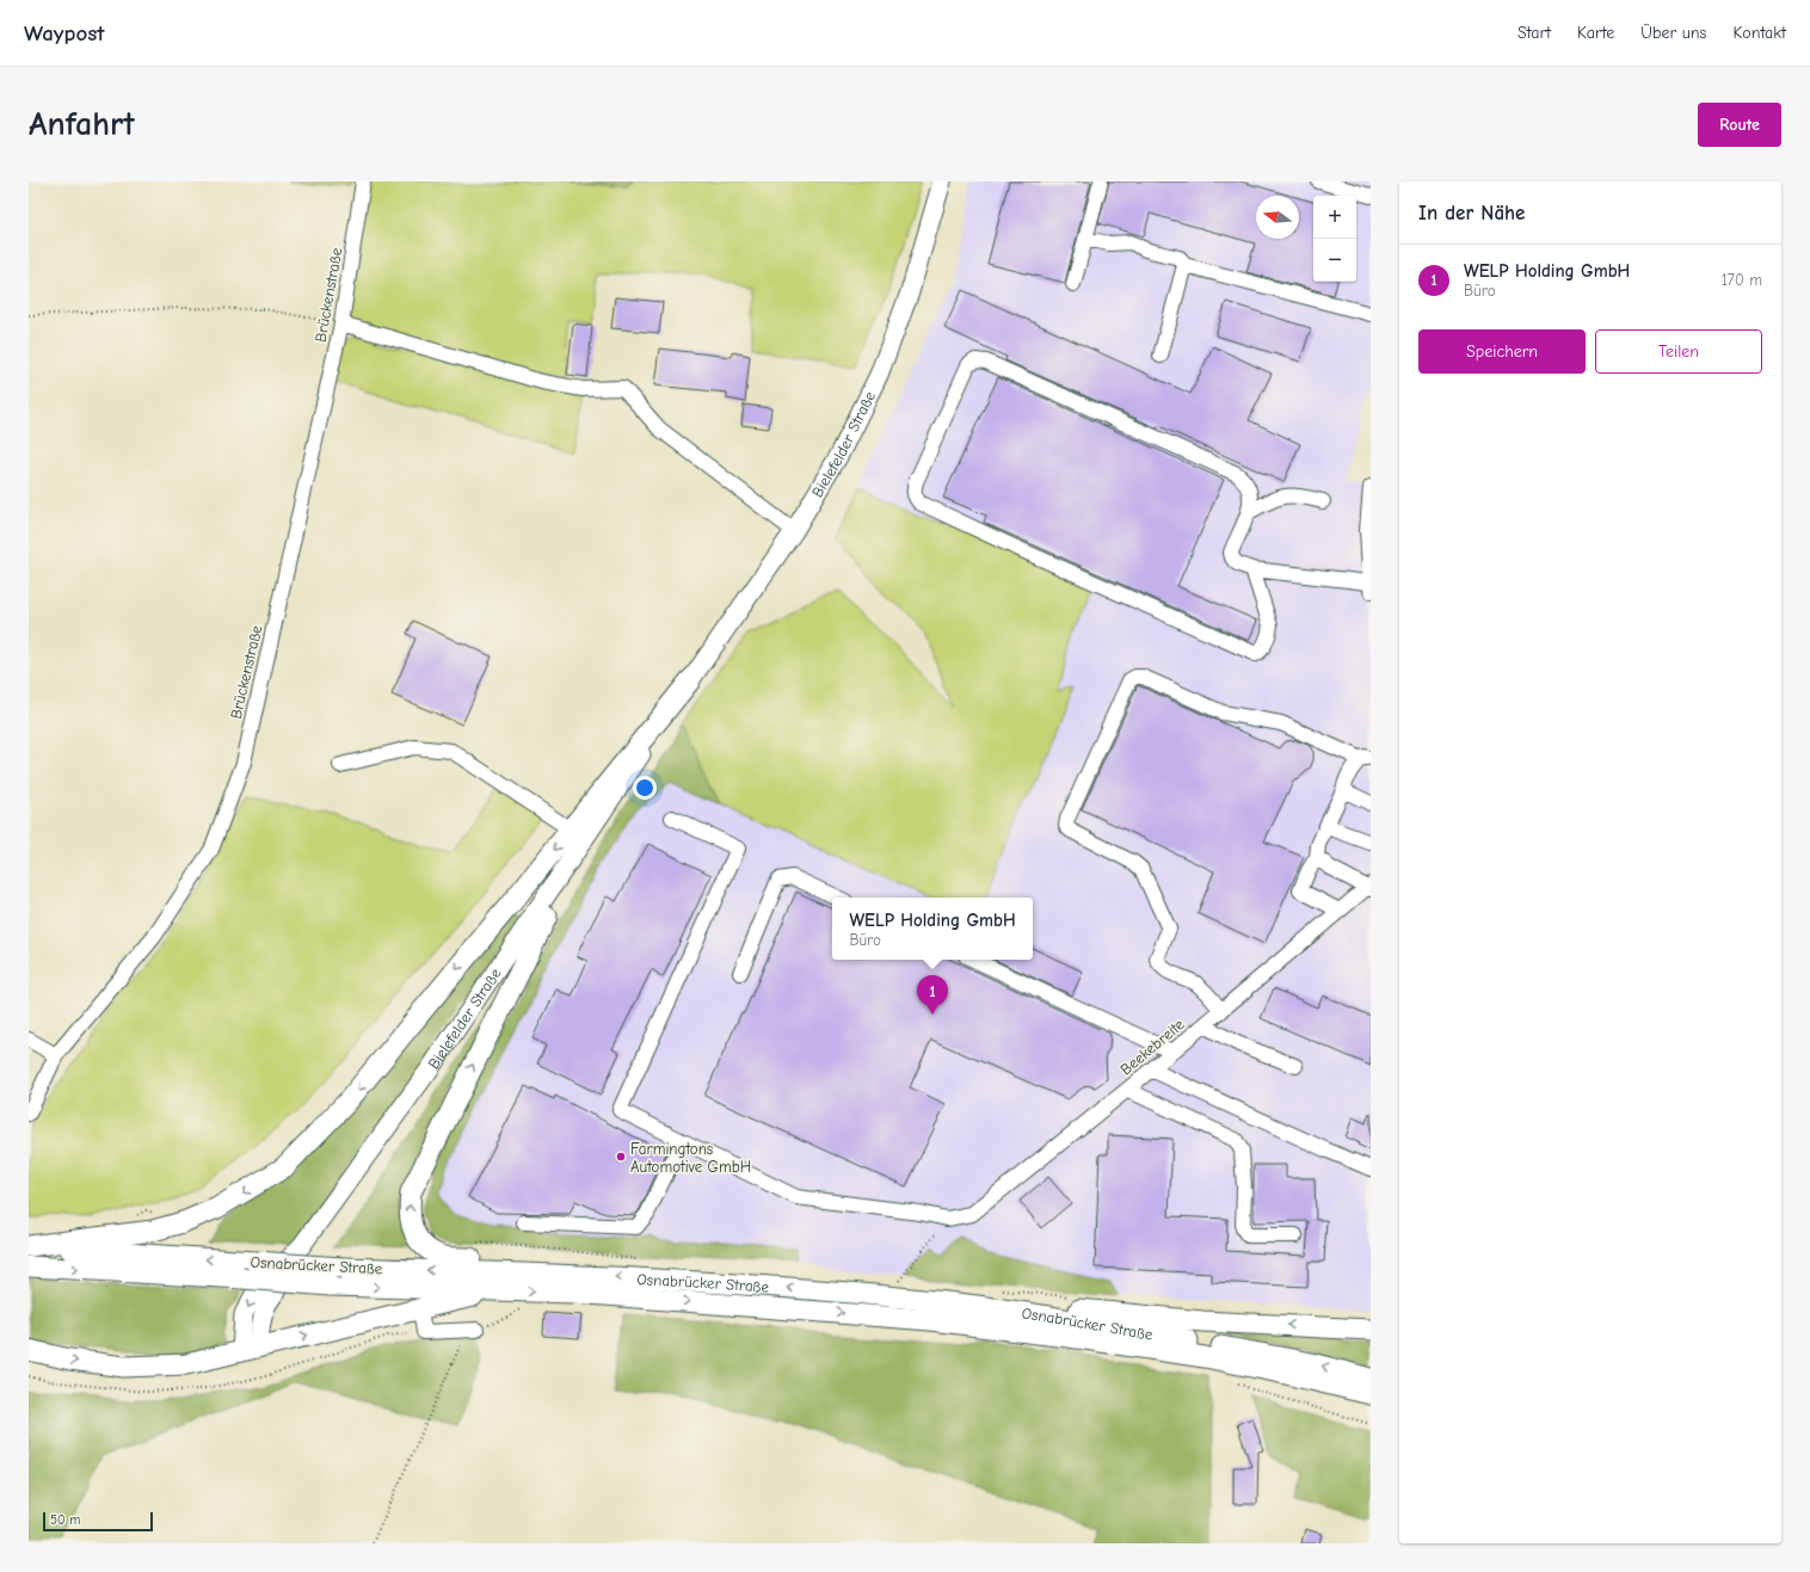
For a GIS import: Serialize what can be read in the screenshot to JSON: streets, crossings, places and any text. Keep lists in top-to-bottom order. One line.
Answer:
{"streets":{"highway":["Osnabrücker Straße"],"main road":["Bielefelder Straße"],"street":["Brückenstraße","Beekebreite"]},"places":["Farmingtons Automotive GmbH"],"scale_bar":"50 m","north":"left","page":{"header":"Waypost","nav":["Start","Karte","Über uns","Kontakt"],"buttons":["Route",["Speichern","Teilen"]],"title":"Anfahrt","heading":"In der Nähe","map_buttons":["+","−"],"list":[{"mark":"1","name":"WELP Holding GmbH","note":"Büro","value":"170 m"}],"popup":["WELP Holding GmbH","Büro"],"pins":"1","scale":"50 m"}}
